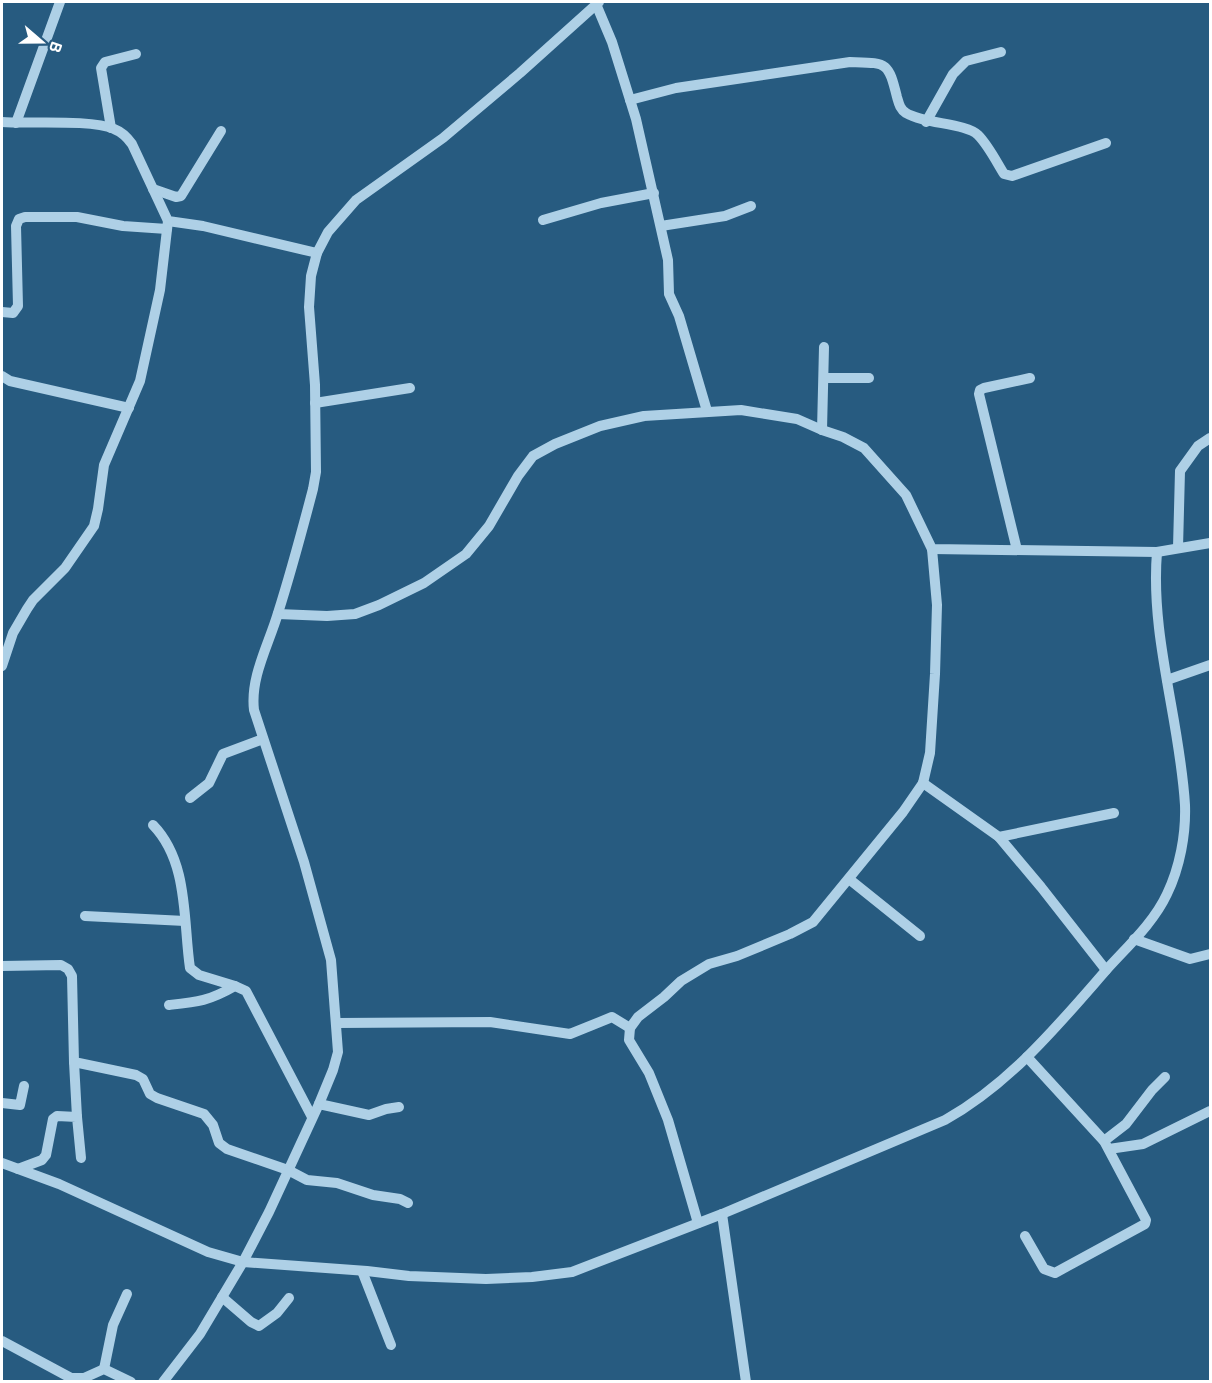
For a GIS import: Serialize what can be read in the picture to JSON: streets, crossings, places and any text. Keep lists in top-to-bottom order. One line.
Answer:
{"north":"right"}
